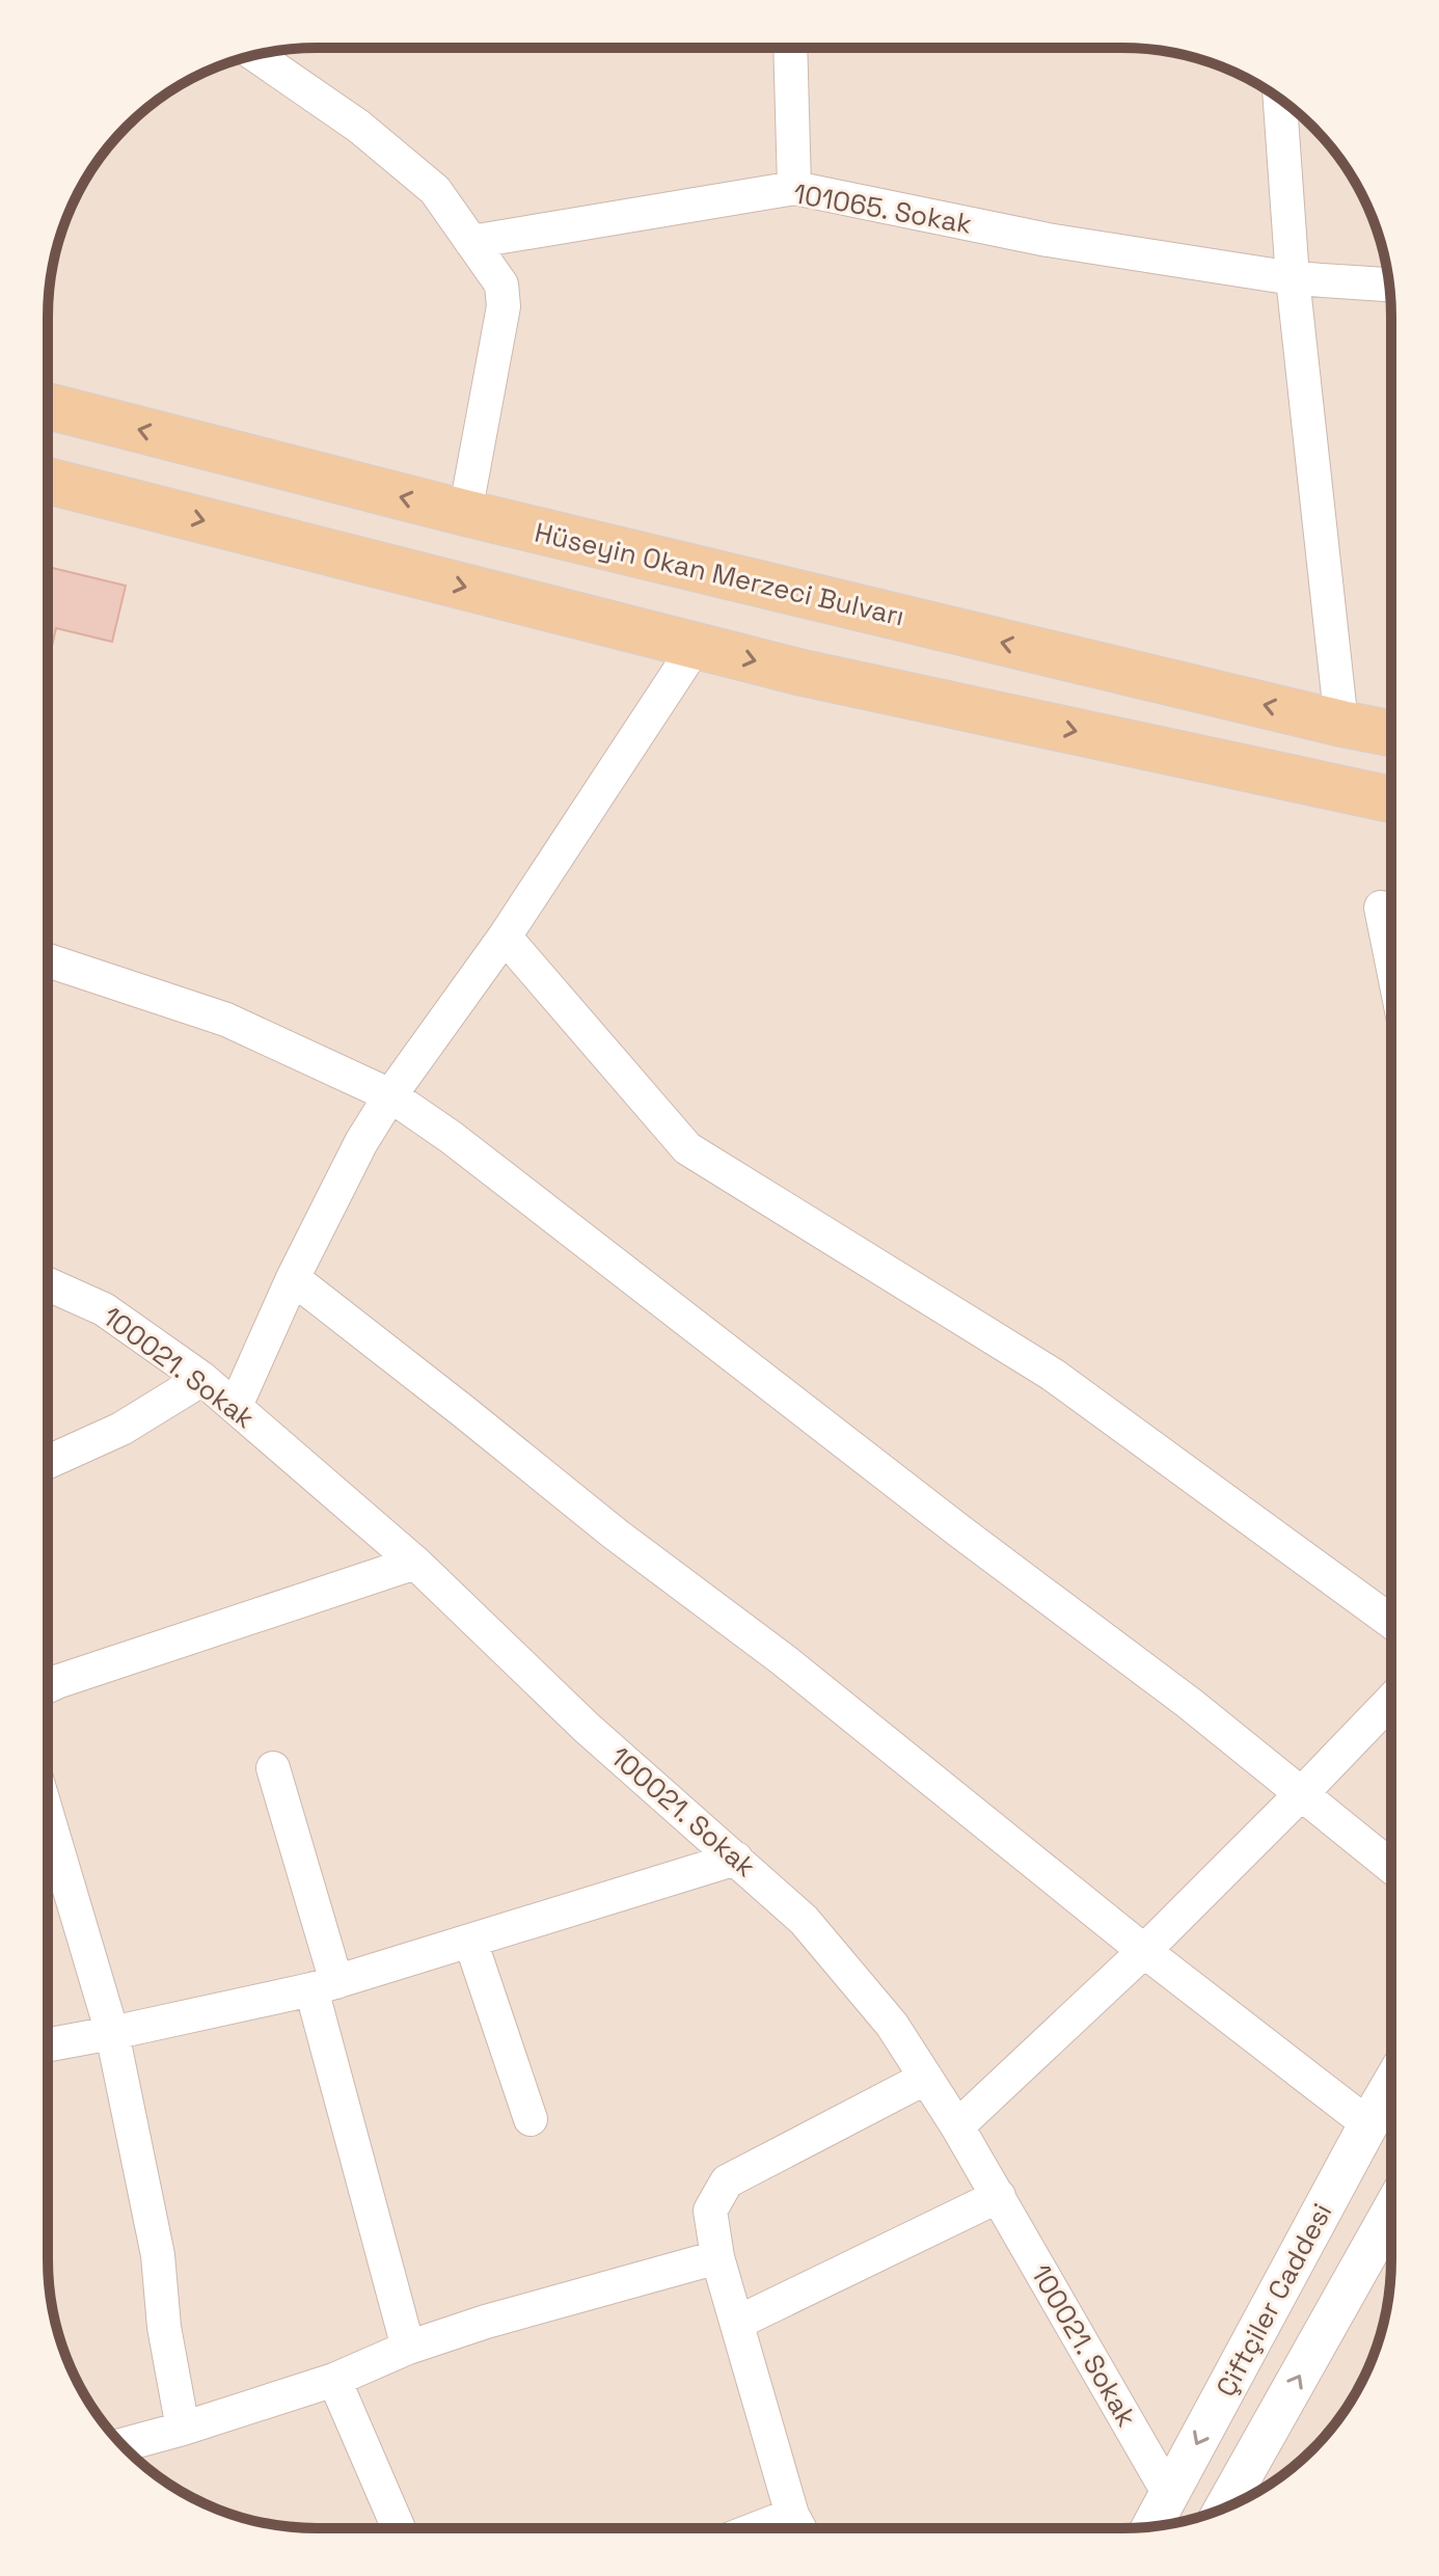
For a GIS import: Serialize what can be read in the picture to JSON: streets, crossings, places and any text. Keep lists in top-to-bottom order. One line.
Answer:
{"streets":{"main road":["Hüseyin Okan Merzeci Bulvarı"],"street":["101065. Sokak","100021. Sokak","Çiftçiler Caddesi"]},"crossings":[["100021. Sokak","Çiftçiler Caddesi"]]}
